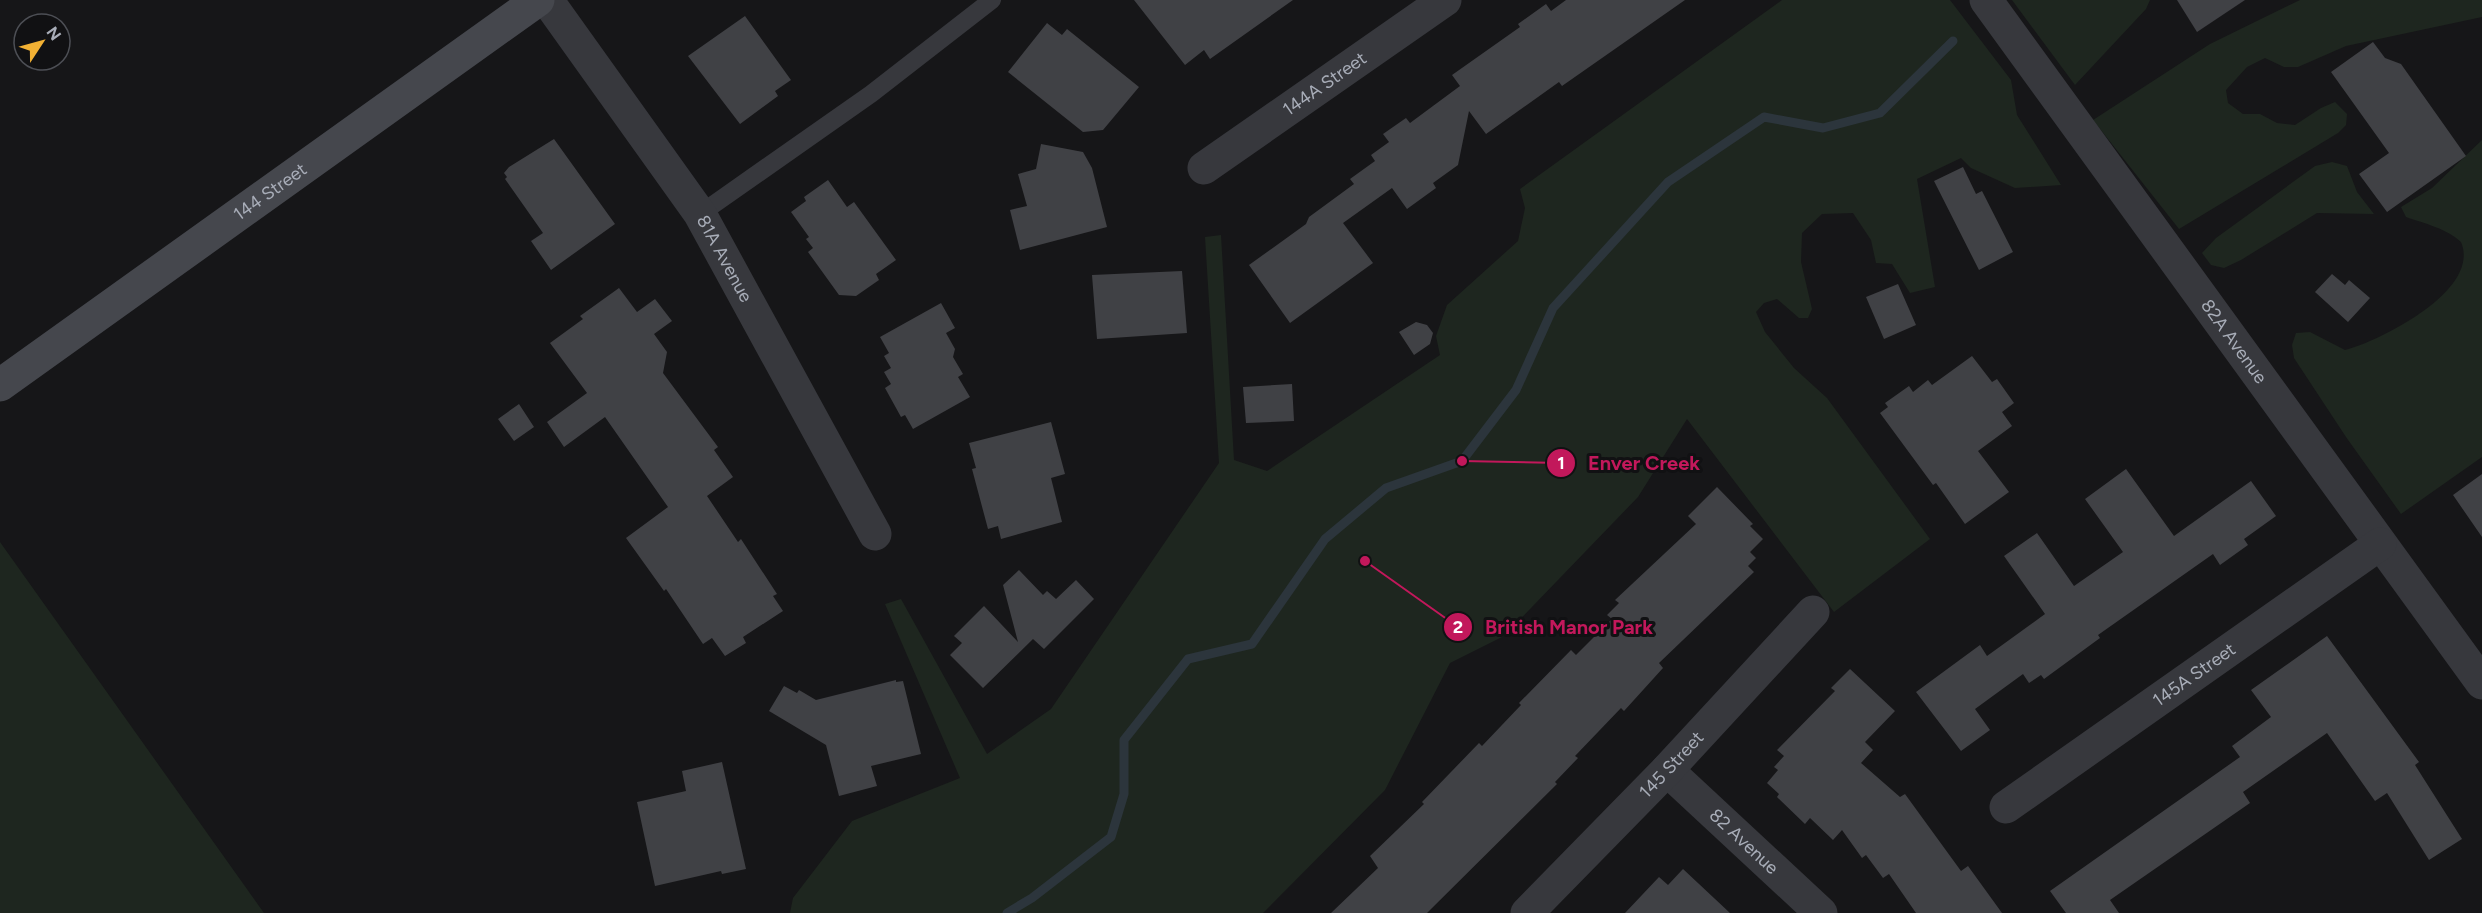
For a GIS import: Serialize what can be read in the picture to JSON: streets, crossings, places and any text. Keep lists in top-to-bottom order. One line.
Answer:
{"streets":{"main road":["144 Street"],"street":["144A Street","81A Avenue","82A Avenue","145A Street","145 Street","82 Avenue"]},"crossings":[["82A Avenue","145A Street"],["145 Street","82 Avenue"]],"places":["Enver Creek","British Manor Park"],"north":"top right"}
